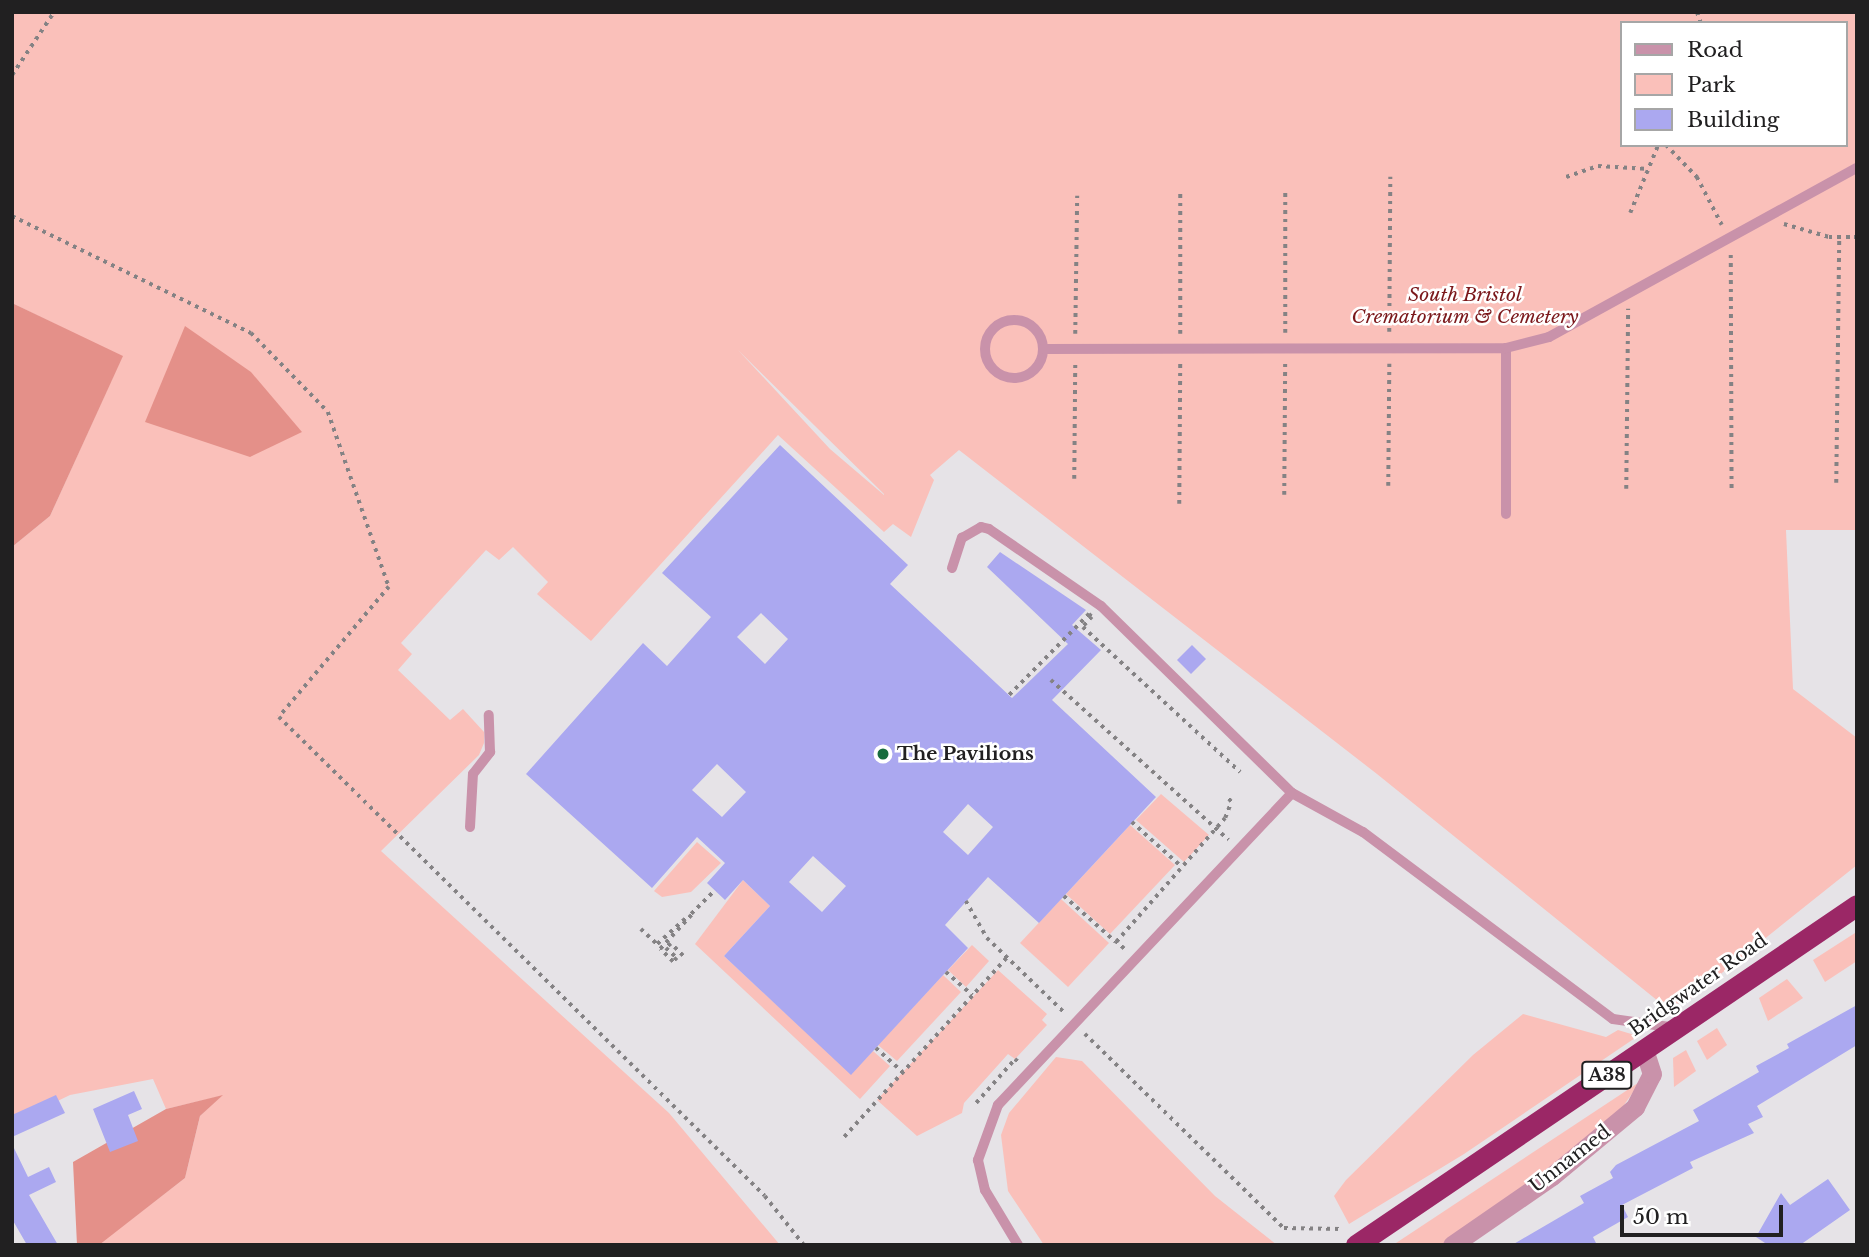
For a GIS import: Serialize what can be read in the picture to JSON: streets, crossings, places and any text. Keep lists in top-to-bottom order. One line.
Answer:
{"streets":{"highway":["Bridgwater Road","A38"],"street":["Unnamed"]},"crossings":[["Bridgwater Road","Unnamed"]],"parks":["South Bristol Crematorium & Cemetery"],"places":["The Pavilions"],"legend":["Road","Park","Building"],"scale_bar":"50 m"}
